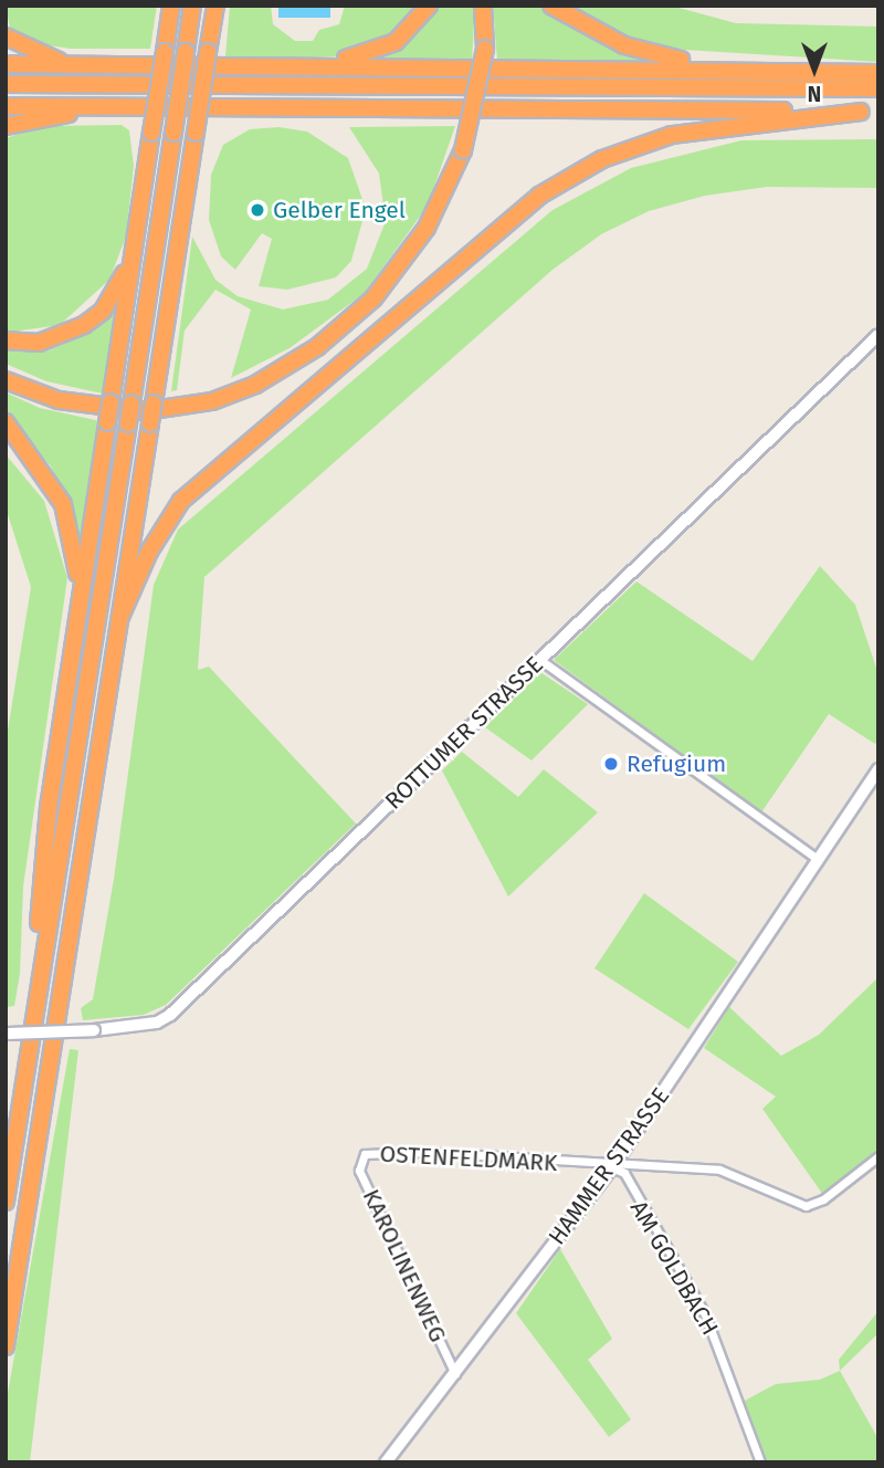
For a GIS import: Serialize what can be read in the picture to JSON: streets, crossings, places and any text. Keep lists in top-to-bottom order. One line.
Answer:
{"streets":{"street":["ROTTUMER STRASSE","OSTENFELDMARK","HAMMER STRASSE","KAROLINENWEG","AM GOLDBACH"]},"crossings":[["OSTENFELDMARK","HAMMER STRASSE"],["OSTENFELDMARK","KAROLINENWEG"],["OSTENFELDMARK","AM GOLDBACH"],["HAMMER STRASSE","KAROLINENWEG"],["HAMMER STRASSE","AM GOLDBACH"]],"places":["Gelber Engel","Refugium"],"north":"bottom"}
